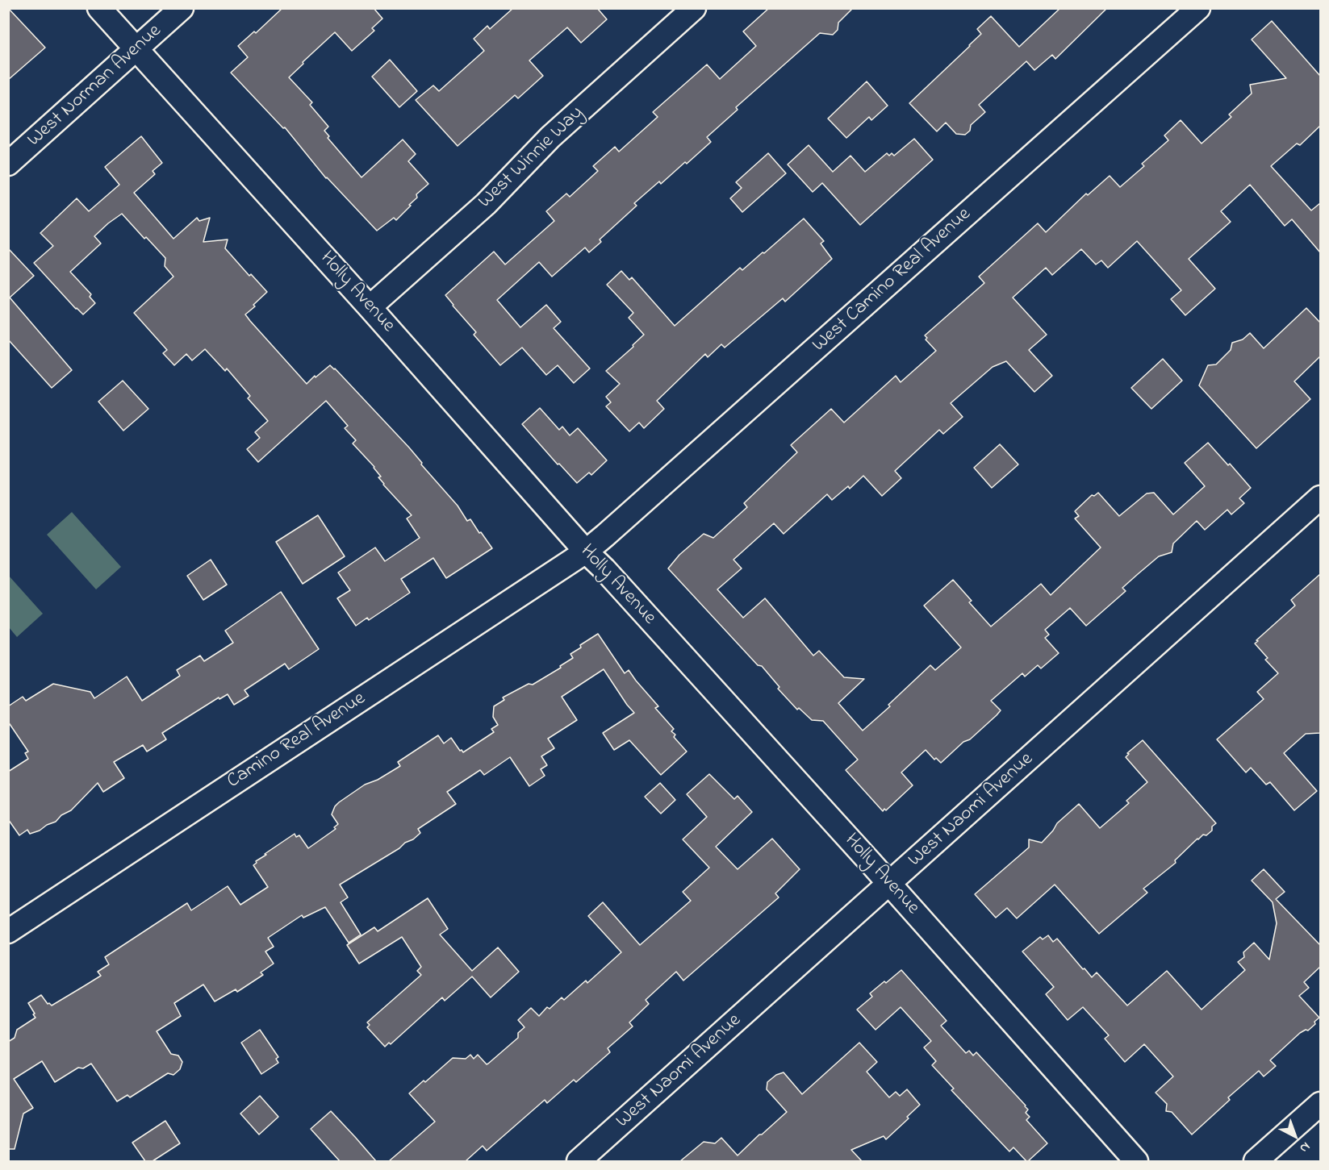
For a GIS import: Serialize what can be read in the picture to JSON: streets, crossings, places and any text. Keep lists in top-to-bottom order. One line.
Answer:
{"streets":{"street":["West Norman Avenue","West Winnie Way","West Camino Real Avenue","Holly Avenue","Camino Real Avenue","West Naomi Avenue"]},"crossings":[["West Norman Avenue","Holly Avenue"],["West Winnie Way","Holly Avenue"],["West Camino Real Avenue","Holly Avenue"],["West Camino Real Avenue","Camino Real Avenue"],["Holly Avenue","Camino Real Avenue"],["Holly Avenue","West Naomi Avenue"]],"north":"bottom right"}
